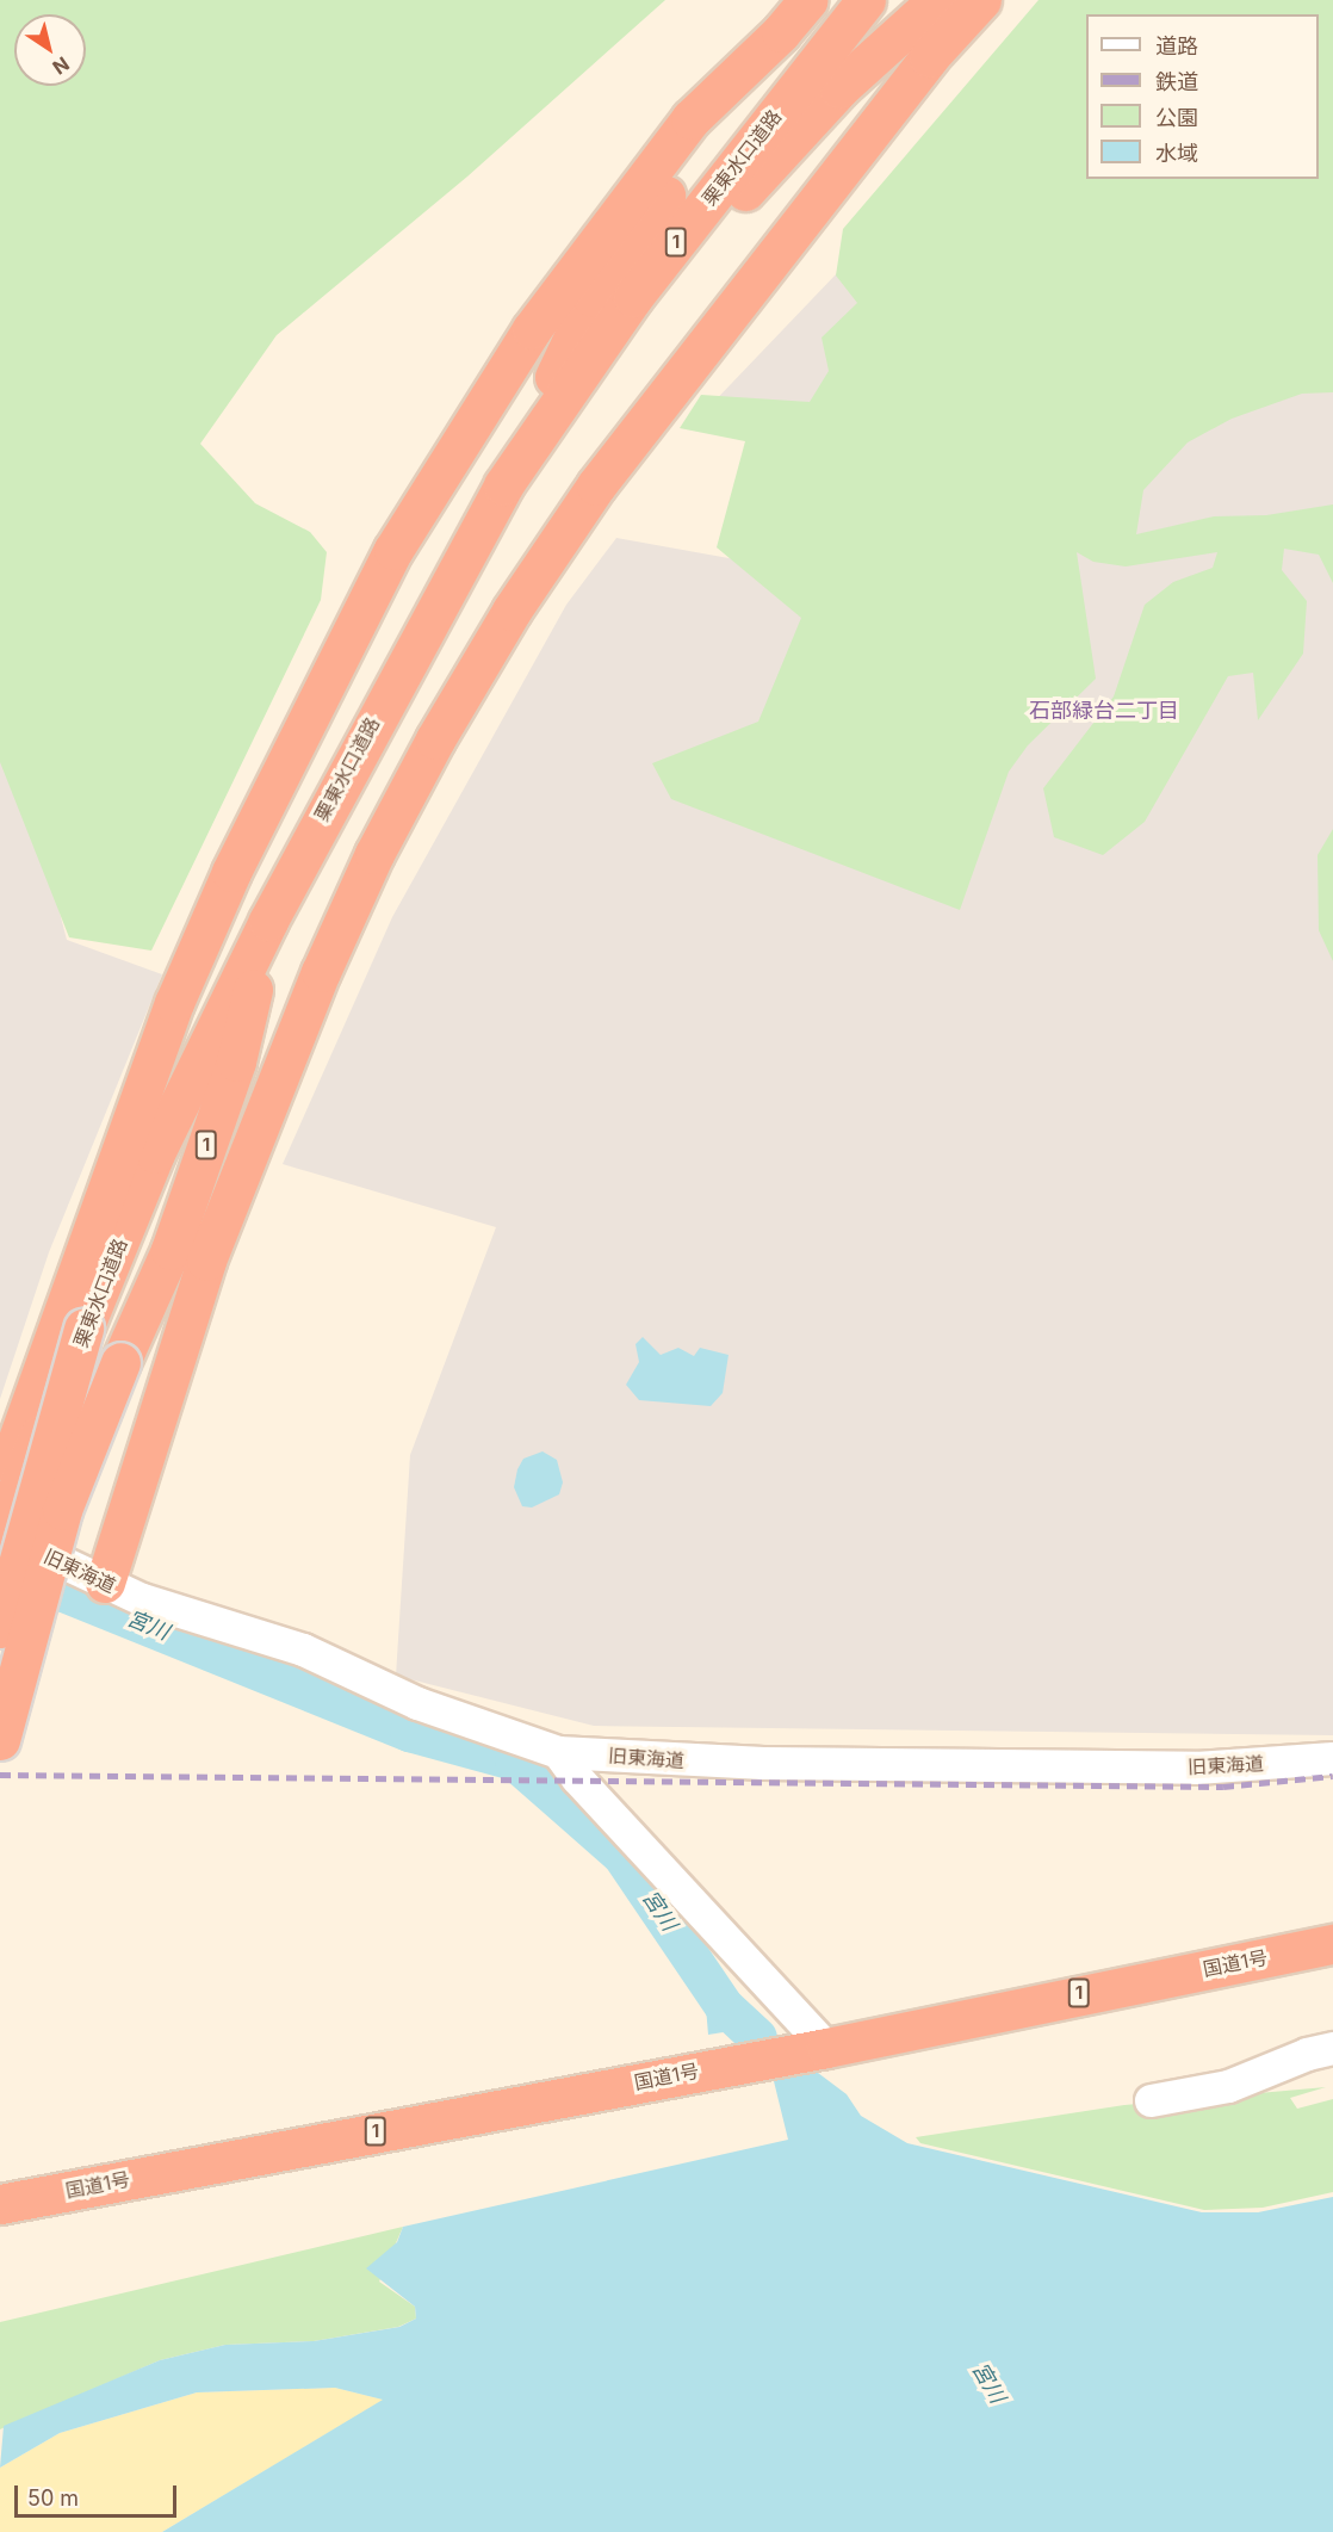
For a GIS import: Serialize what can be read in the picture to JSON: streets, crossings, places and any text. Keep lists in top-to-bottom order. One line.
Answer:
{"streets":{"highway":["栗東水口道路","1","国道1号"],"street":["旧東海道"]},"crossings":[["栗東水口道路","1"]],"districts":["石部緑台二丁目"],"water":["宮川"],"legend":["道路","鉄道","公園","水域"],"scale_bar":"50 m","north":"bottom right"}
